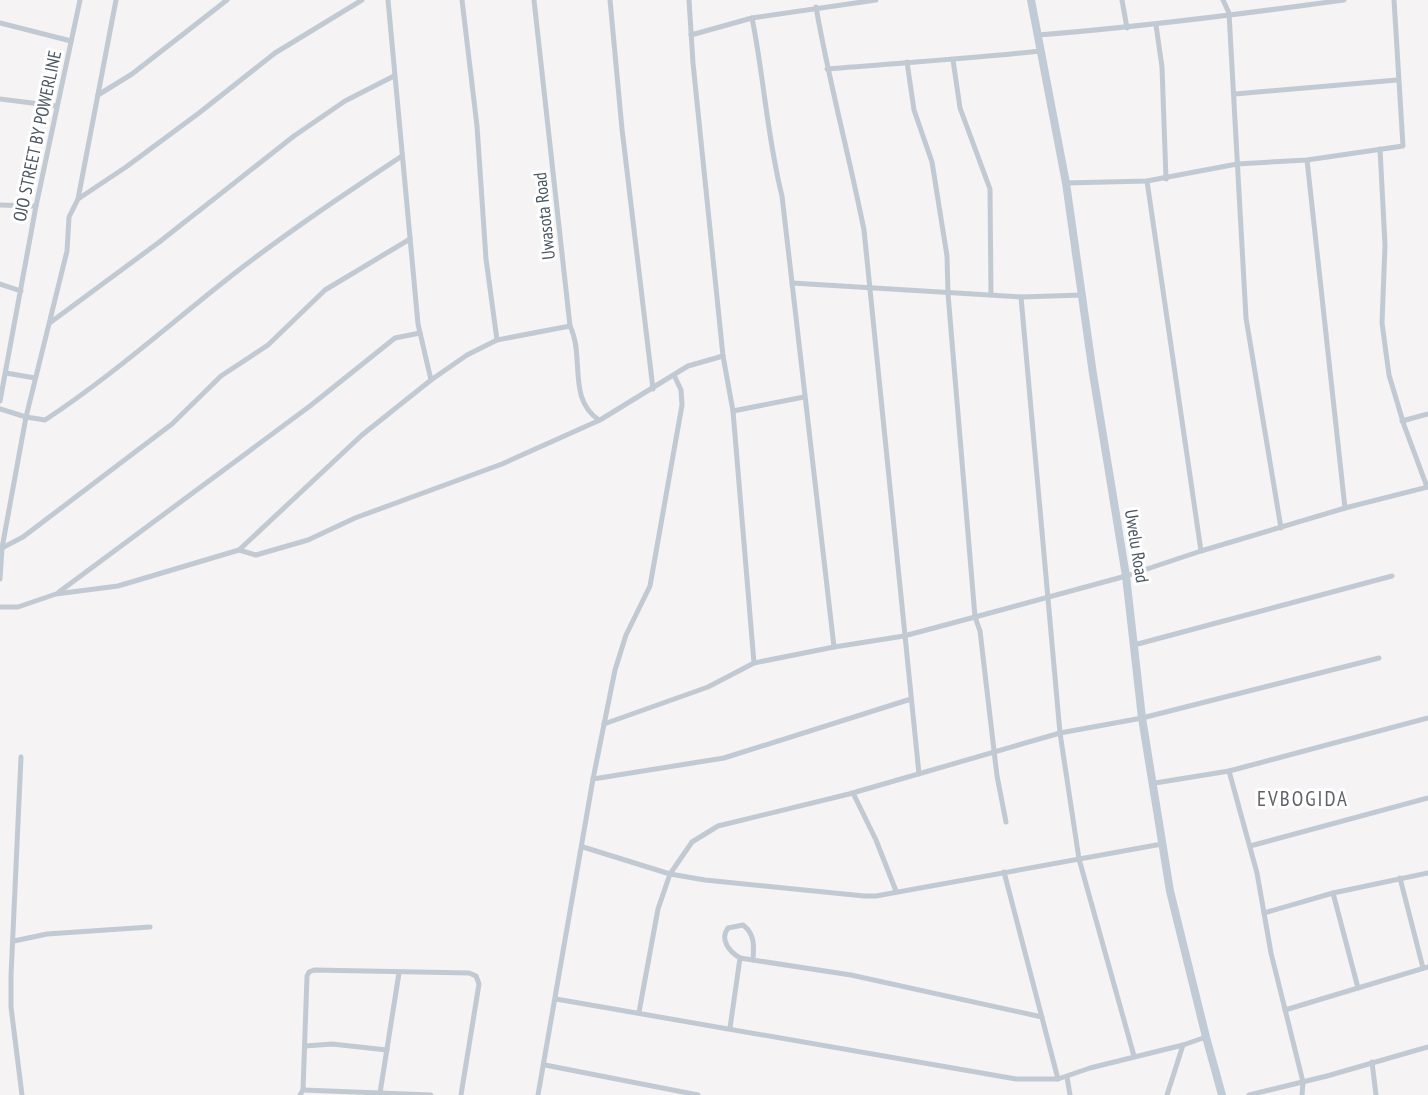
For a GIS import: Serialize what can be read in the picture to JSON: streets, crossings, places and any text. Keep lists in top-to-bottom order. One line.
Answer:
{"streets":{"street":["OJO STREET BY POWERLINE","Uwasota Road","Uwelu Road"]},"districts":["EVBOGIDA"]}
